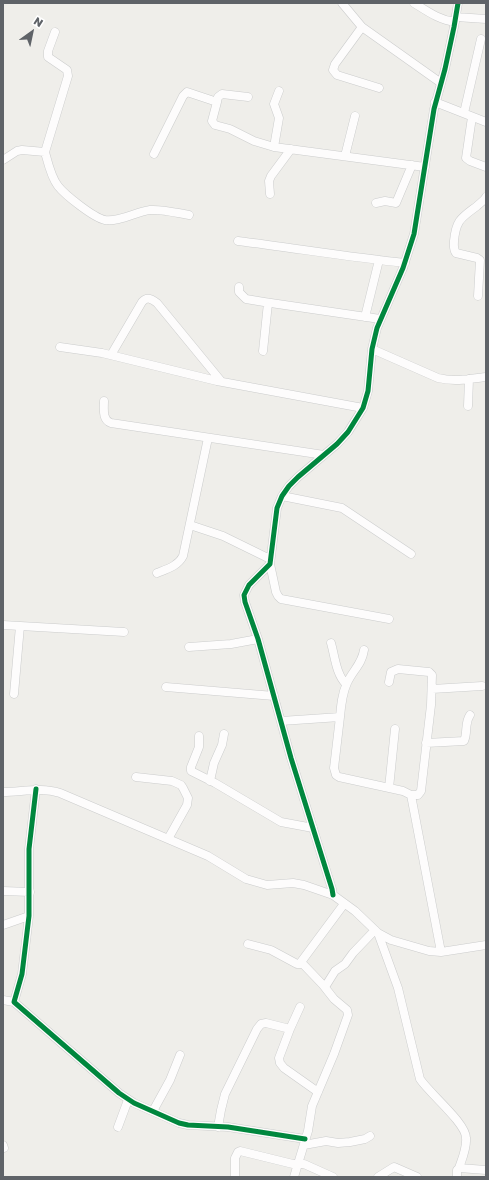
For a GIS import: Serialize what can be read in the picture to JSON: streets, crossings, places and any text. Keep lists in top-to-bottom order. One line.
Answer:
{"north":"top right"}
